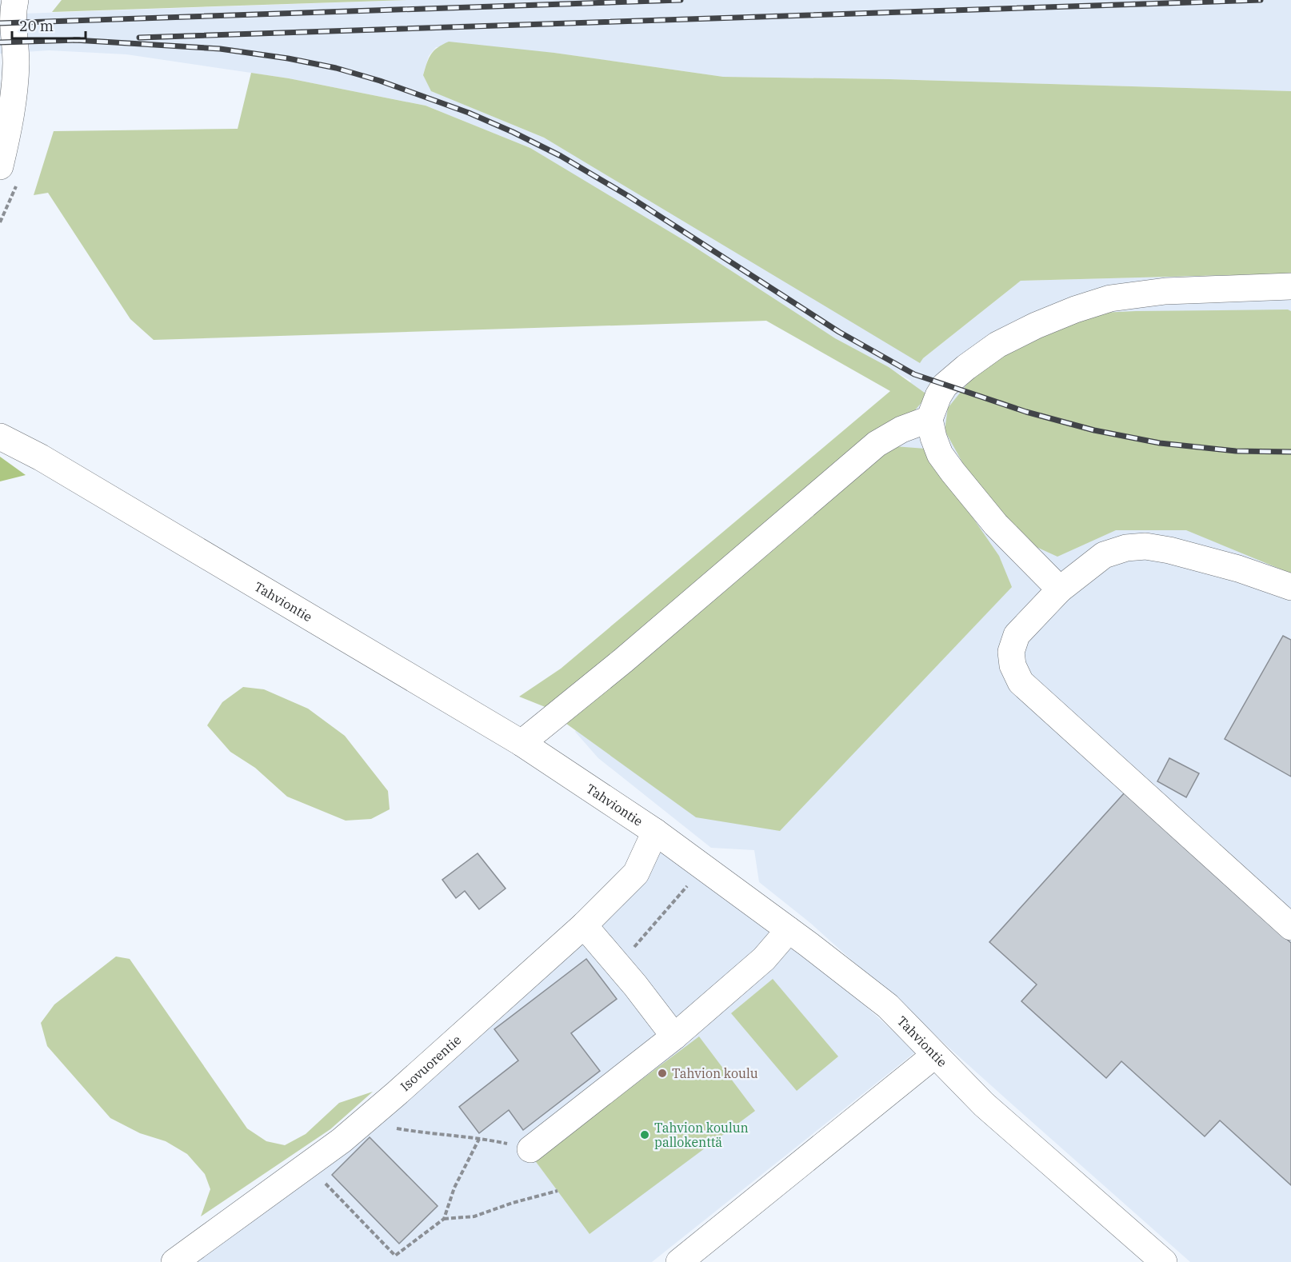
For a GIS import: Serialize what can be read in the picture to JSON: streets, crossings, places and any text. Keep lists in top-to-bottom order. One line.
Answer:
{"streets":{"street":["Tahviontie","Isovuorentie"]},"crossings":[["Tahviontie","Isovuorentie"]],"places":["Tahvion koulu","Tahvion koulun pallokenttä"],"scale_bar":"20 m"}
